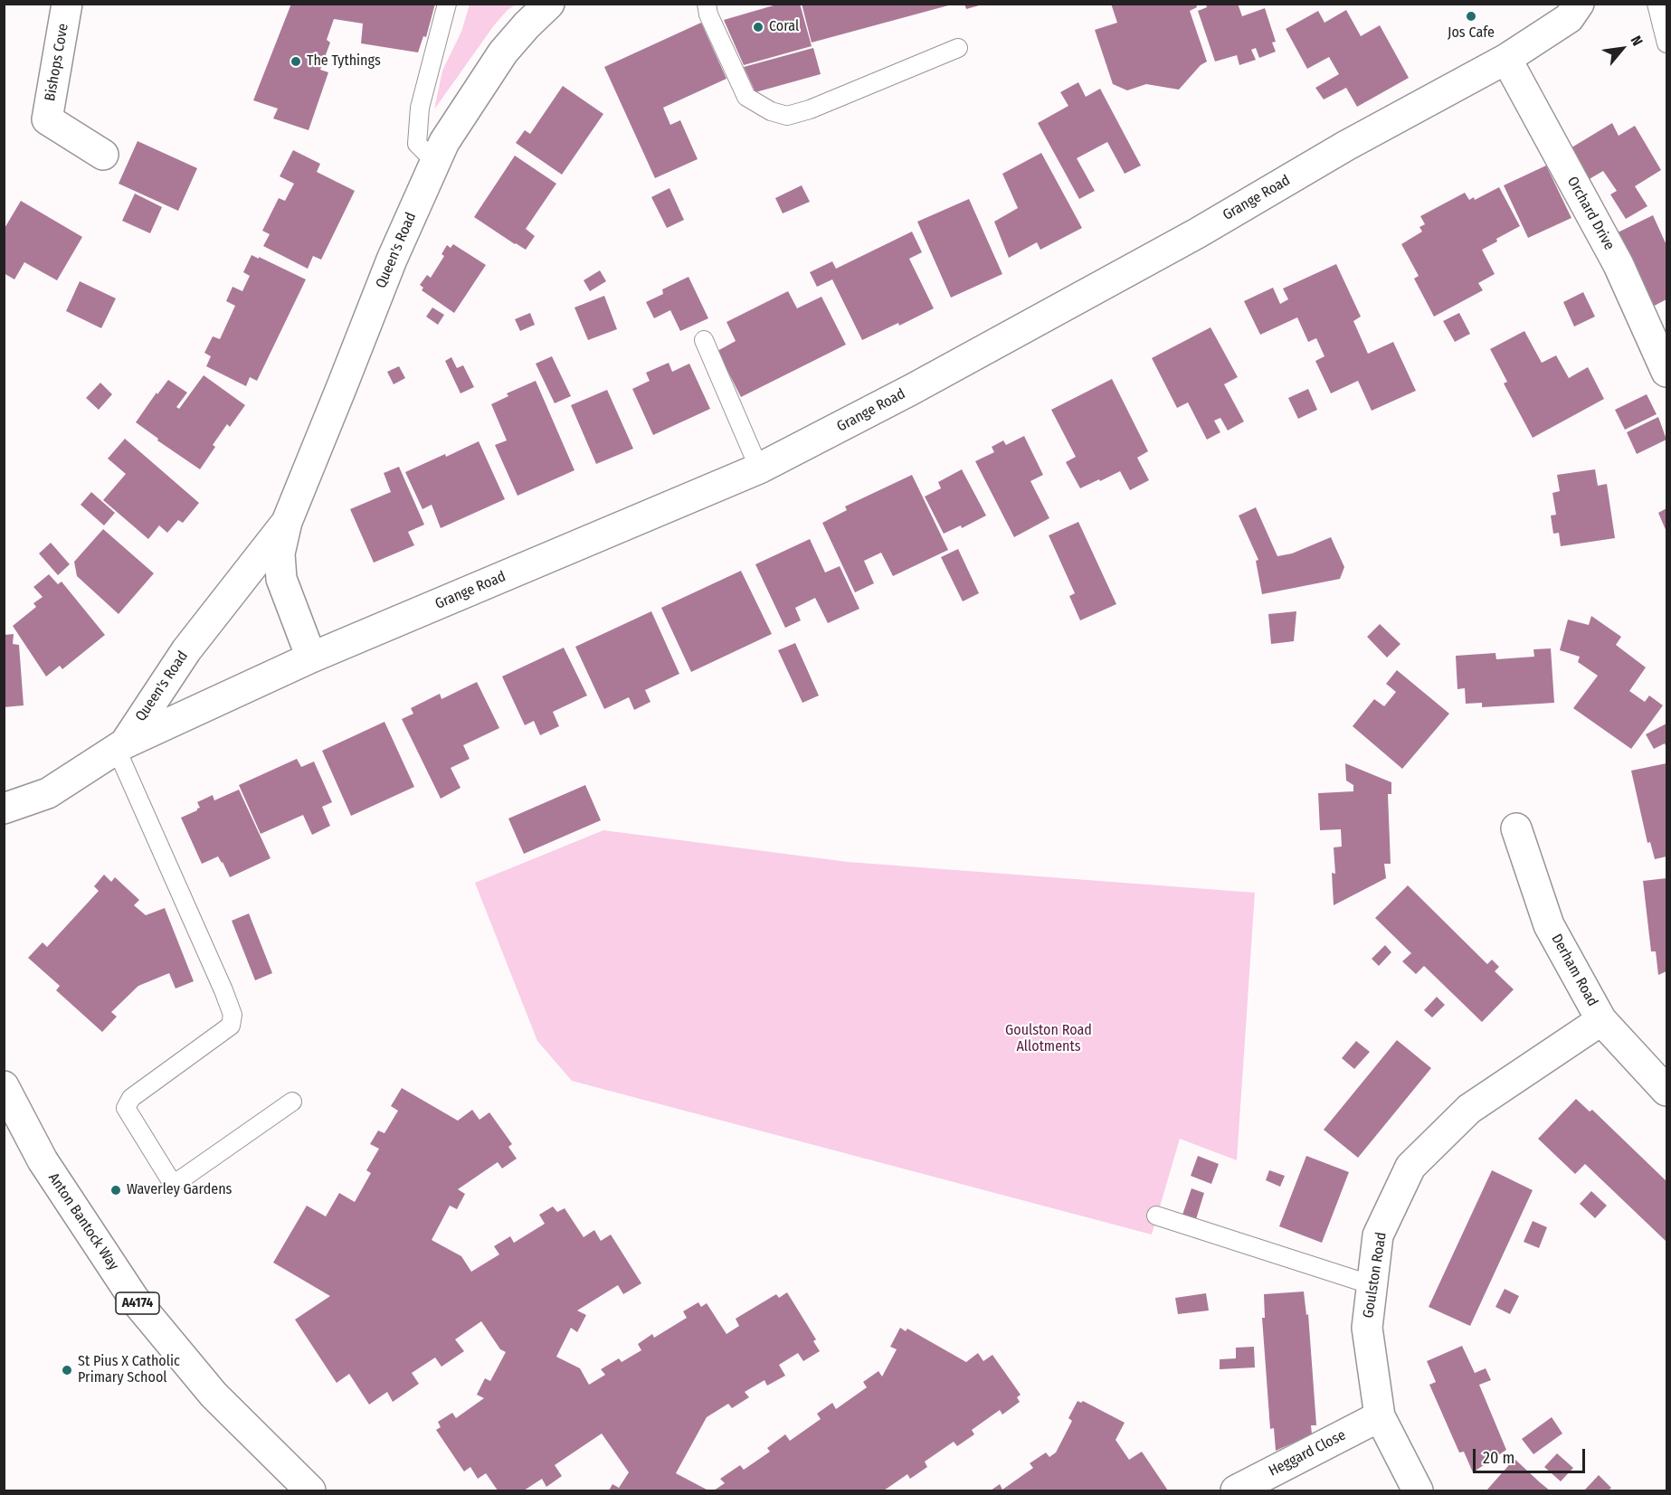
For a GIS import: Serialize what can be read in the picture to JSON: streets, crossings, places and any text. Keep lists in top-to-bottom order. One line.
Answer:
{"streets":{"main road":["Bishops Cove","Grange Road","Orchard Drive","Queen's Road","Derham Road","Anton Bantock Way","Goulston Road","A4174","Heggard Close"]},"crossings":[["Grange Road","Orchard Drive"],["Grange Road","Queen's Road"],["Derham Road","Goulston Road"],["Goulston Road","Heggard Close"]],"parks":["Goulston Road Allotments"],"places":["Jos Cafe","Coral","The Tythings","Waverley Gardens","St Pius X Catholic Primary School"],"scale_bar":"20 m","north":"top right"}
